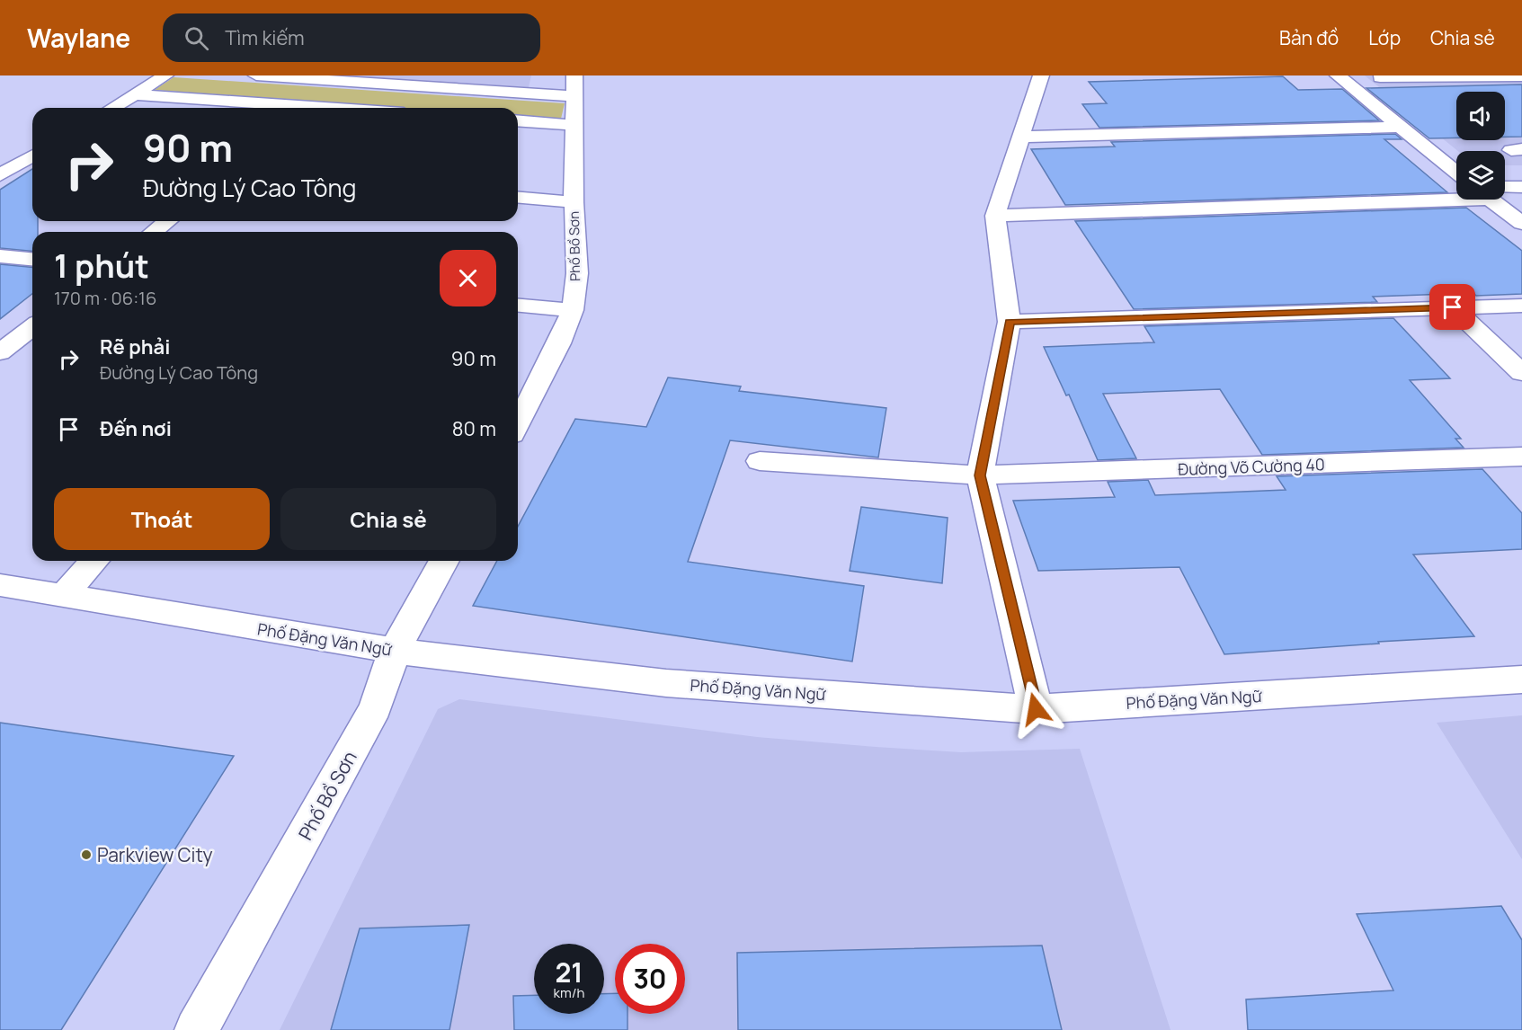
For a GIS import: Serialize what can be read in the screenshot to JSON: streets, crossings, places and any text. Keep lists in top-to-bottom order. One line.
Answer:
{"streets":{"street":["Phố Bồ Sơn","Đường Võ Cường 40","Phố Đặng Văn Ngữ"]},"crossings":[["Phố Bồ Sơn","Phố Đặng Văn Ngữ"]],"places":["Parkview City"],"page":{"header":"Waylane","search":"Tìm kiếm","nav":["Bản đồ","Lớp","Chia sẻ"],"turn":["90 m","Đường Lý Cao Tông"],"heading":["1 phút","170 m · 06:16"],"list":[{"name":"Rẽ phải","note":"Đường Lý Cao Tông","value":"90 m"},{"name":"Đến nơi","value":"80 m"}],"buttons":["Thoát","Chia sẻ"],"speed":"21 km/h","limit":"30"}}
